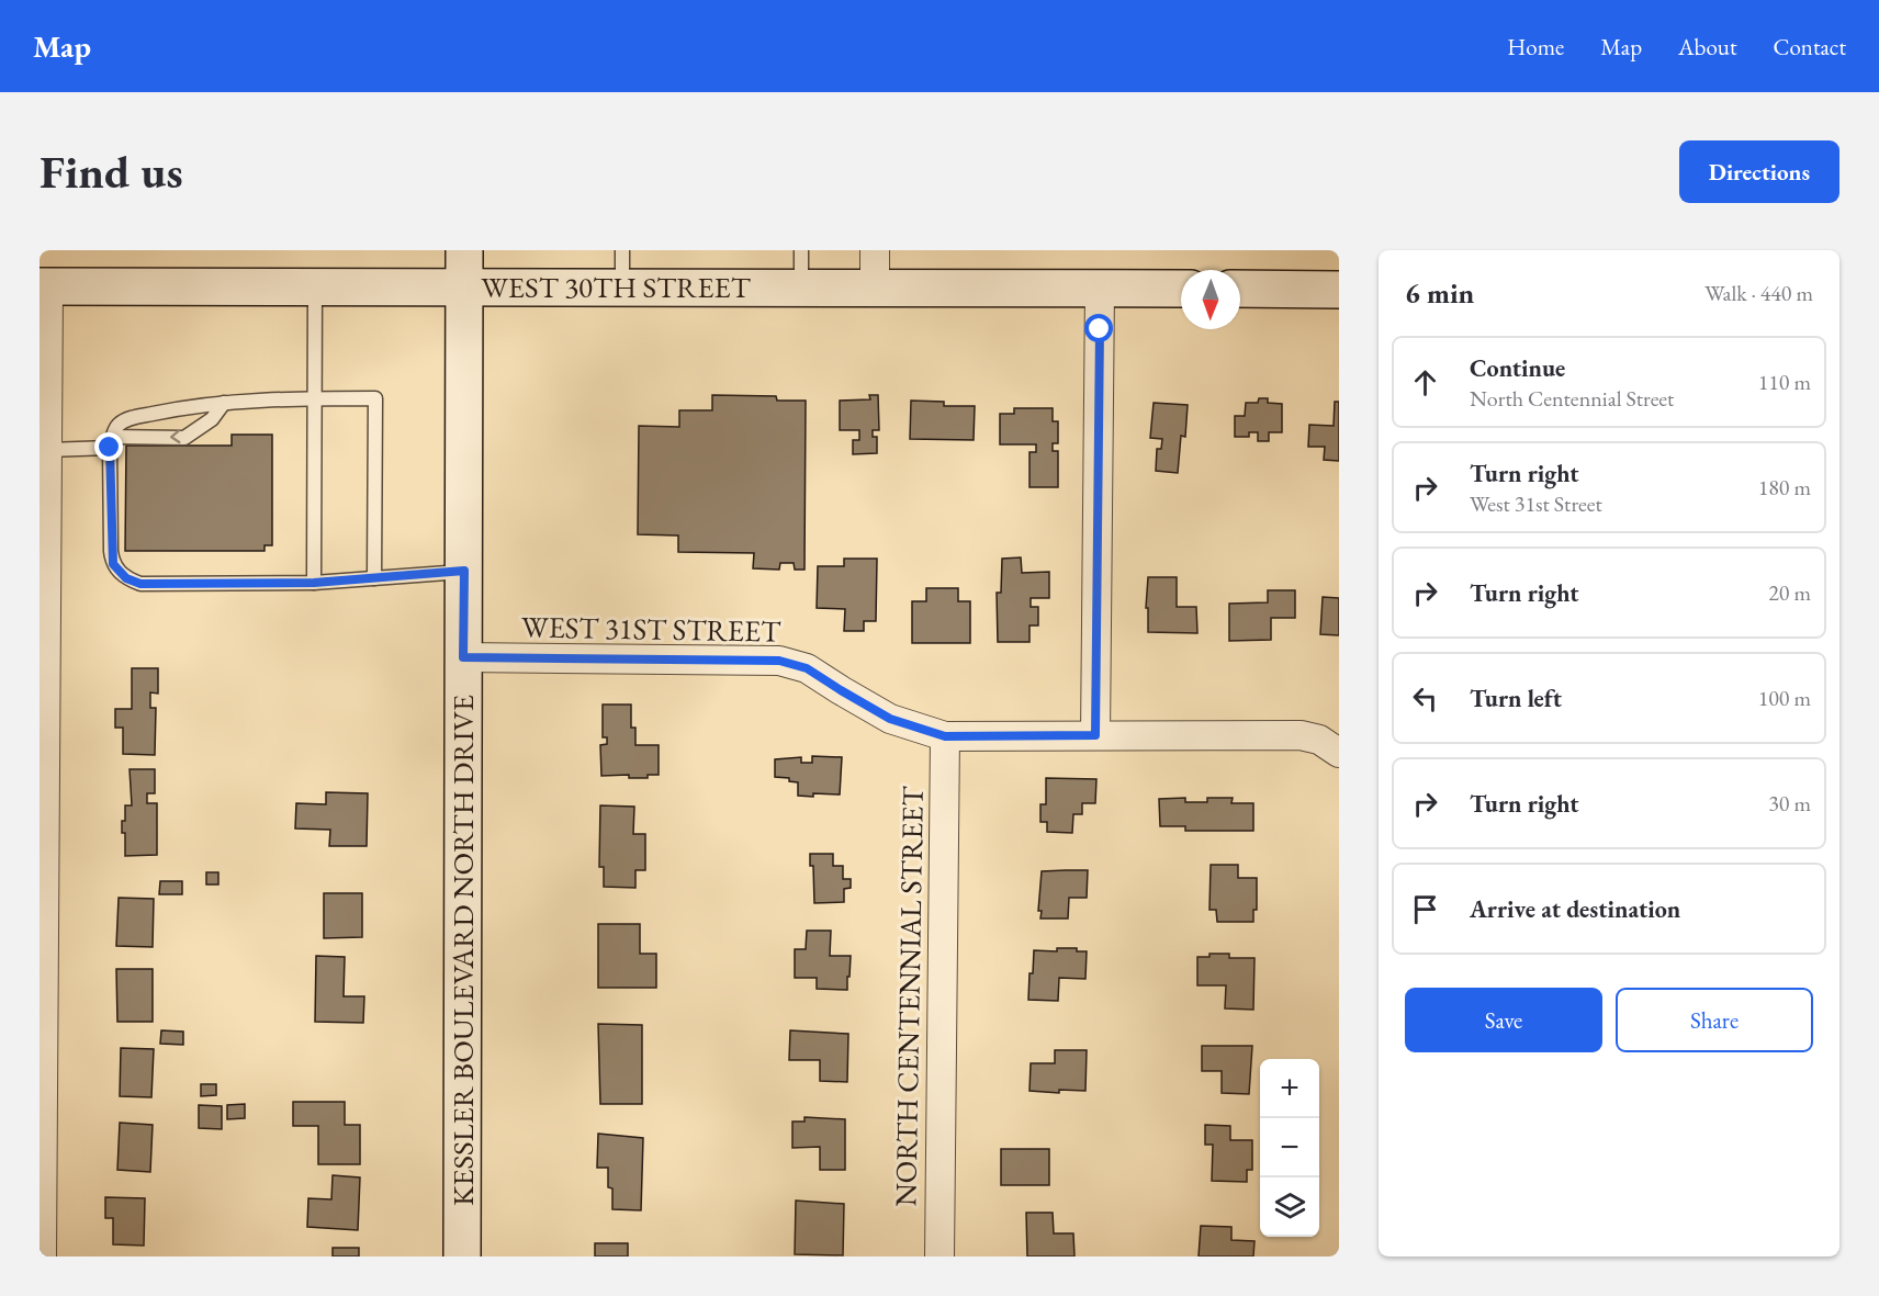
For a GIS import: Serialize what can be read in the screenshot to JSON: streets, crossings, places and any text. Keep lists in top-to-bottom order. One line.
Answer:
{"streets":{"main road":["WEST 30TH STREET","KESSLER BOULEVARD NORTH DRIVE"],"street":["WEST 31ST STREET","NORTH CENTENNIAL STREET"]},"crossings":[["WEST 30TH STREET","KESSLER BOULEVARD NORTH DRIVE"],["WEST 31ST STREET","KESSLER BOULEVARD NORTH DRIVE"],["WEST 31ST STREET","NORTH CENTENNIAL STREET"]],"north":"bottom","page":{"header":"Map","nav":["Home","Map","About","Contact"],"buttons":["Directions",["Save","Share"]],"title":"Find us","heading":["6 min","Walk · 440 m"],"list":[["Continue","North Centennial Street","110 m"],["Turn right","West 31st Street","180 m"],["Turn right","20 m"],["Turn left","100 m"],["Turn right","30 m"],"Arrive at destination"],"map_buttons":["+","−"]}}
